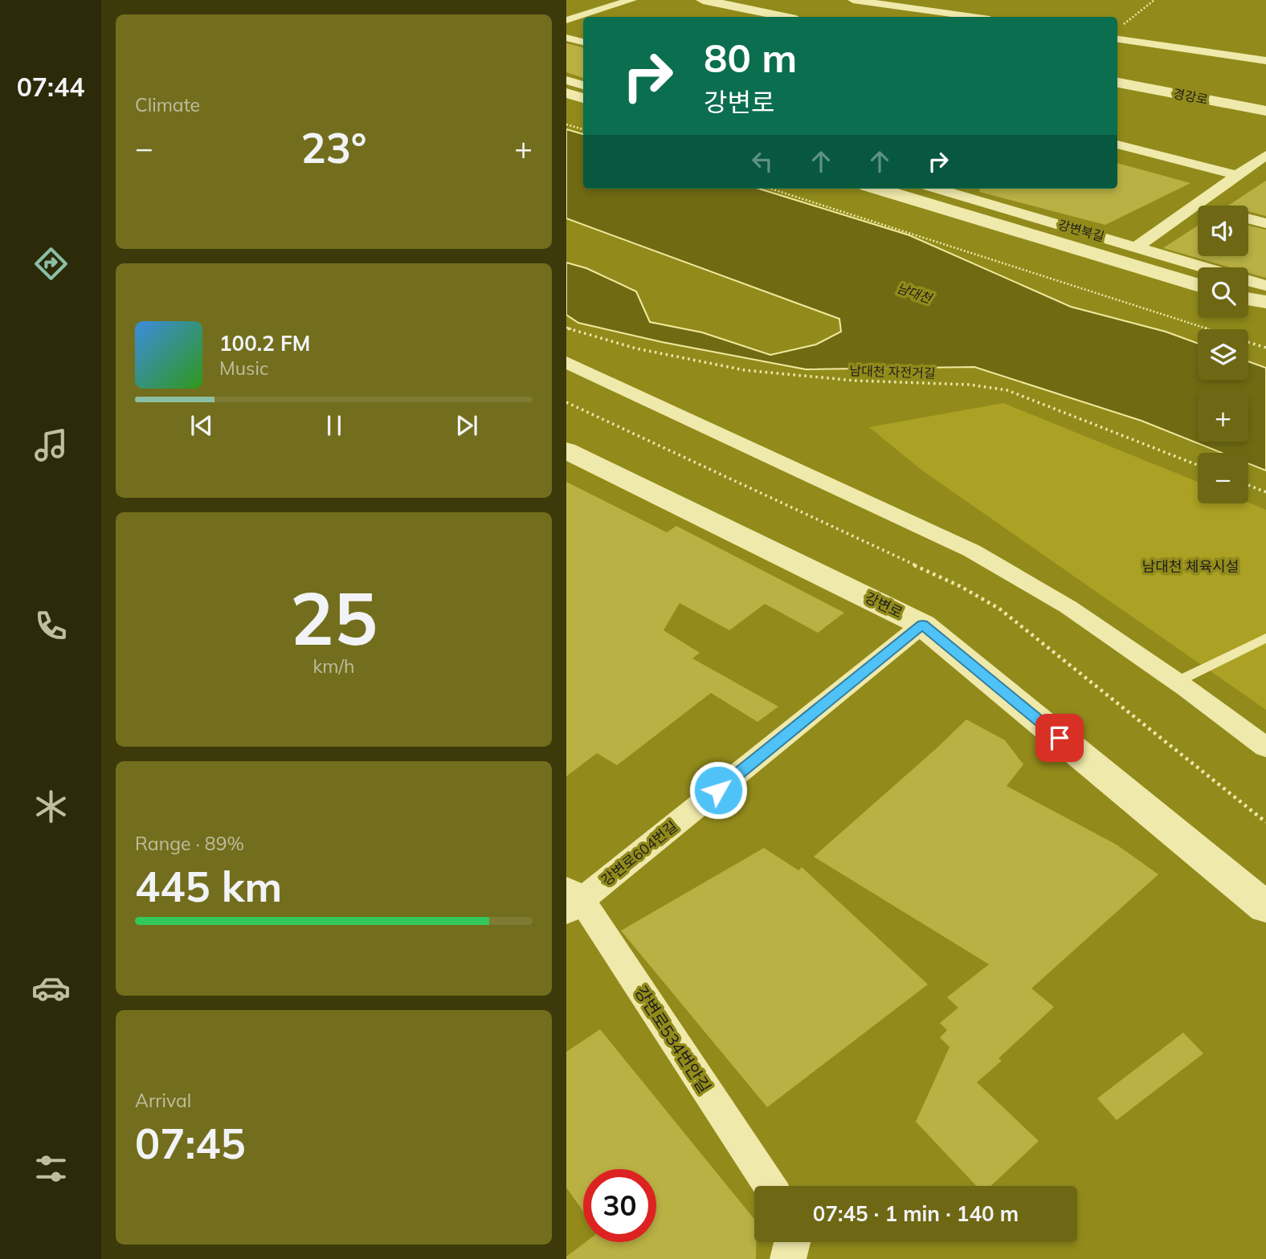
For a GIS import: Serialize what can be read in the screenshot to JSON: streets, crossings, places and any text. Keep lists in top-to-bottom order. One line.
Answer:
{"streets":{"street":["경강로","강변북길","강변로","강변로604번길","강변로534번안길"],"path":["남대천 자전거길"]},"crossings":[["강변로","강변로604번길"],["강변로604번길","강변로534번안길"]],"water":["남대천"],"parks":["남대천 체육시설"],"page":{"tabs":"07:44","tile":["Climate",["25","km/h"],["Range · 89%","445 km"],["Arrival","07:45"]],"turn":["80 m","강변로"],"heat":["−","23°","+"],"map_buttons":["+","−"],"song":["100.2 FM","Music"],"limit":"30","trip":"07:45 · 1 min · 140 m"}}
